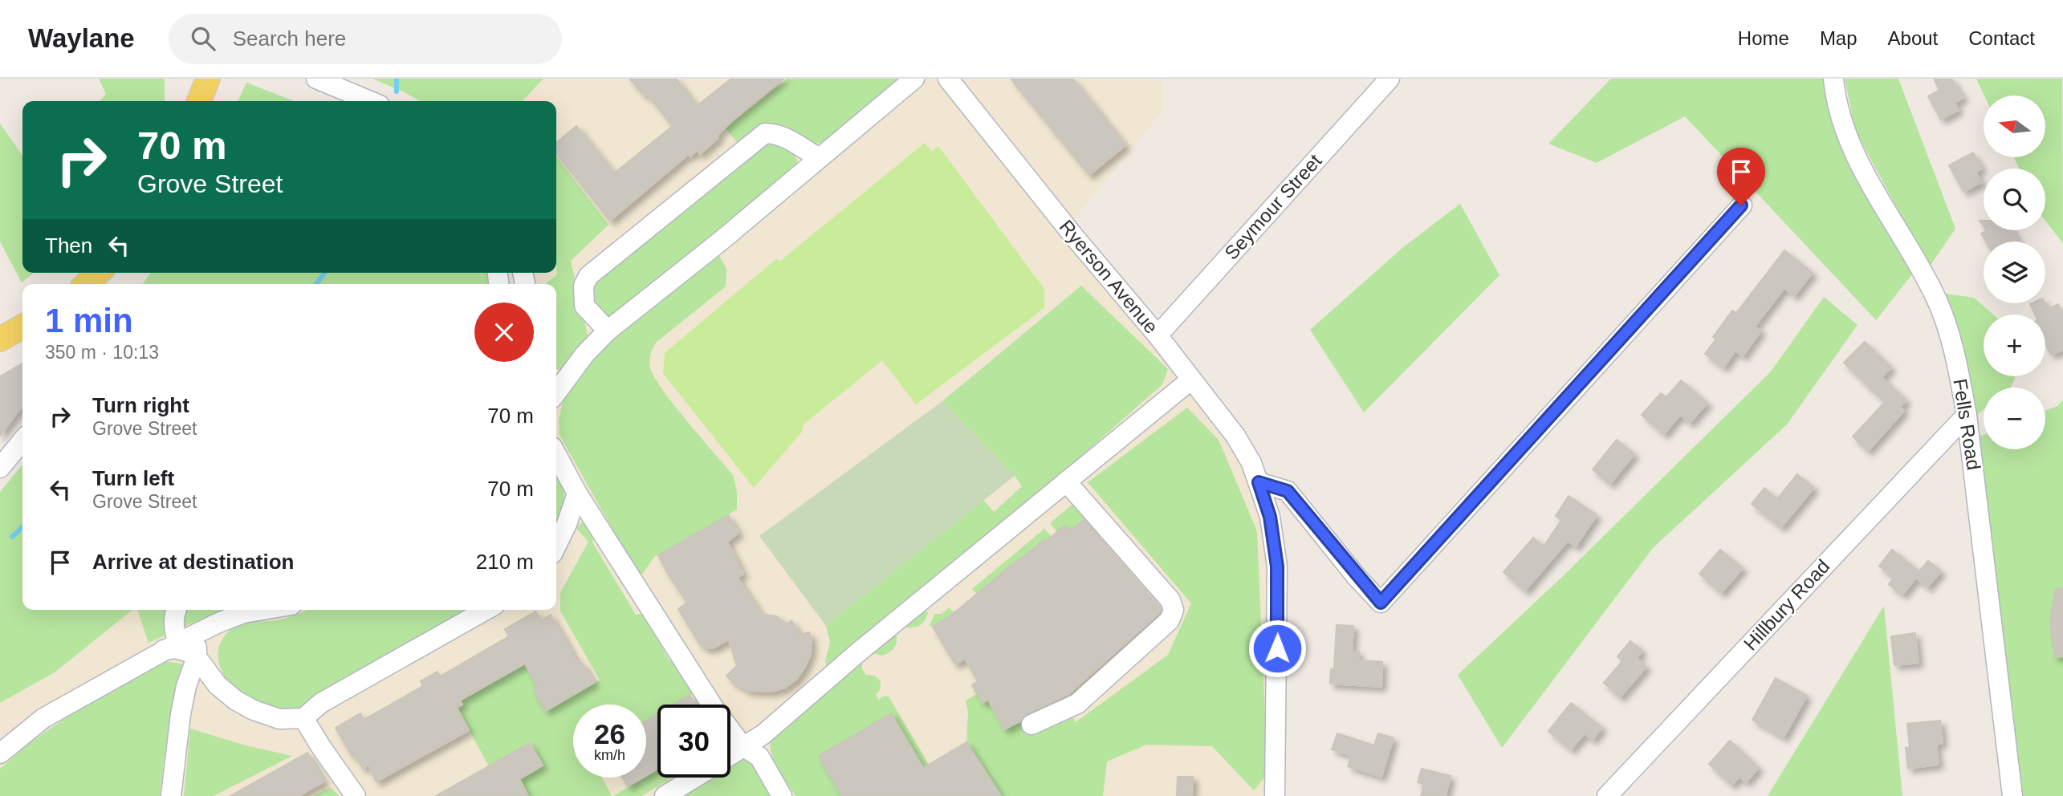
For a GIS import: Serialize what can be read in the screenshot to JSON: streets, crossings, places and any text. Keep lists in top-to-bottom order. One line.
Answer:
{"streets":{"street":["Seymour Street","Ryerson Avenue","Fells Road","Hillbury Road"]},"crossings":[["Seymour Street","Ryerson Avenue"],["Fells Road","Hillbury Road"]],"north":"left","page":{"header":"Waylane","search":"Search here","nav":["Home","Map","About","Contact"],"map_buttons":["+","−"],"turn":["70 m","Grove Street"],"then":"Then","heading":["1 min","350 m · 10:13"],"list":[{"name":"Turn right","note":"Grove Street","value":"70 m"},{"name":"Turn left","note":"Grove Street","value":"70 m"},{"name":"Arrive at destination","value":"210 m"}],"speed":"26 km/h","limit":"30"}}
